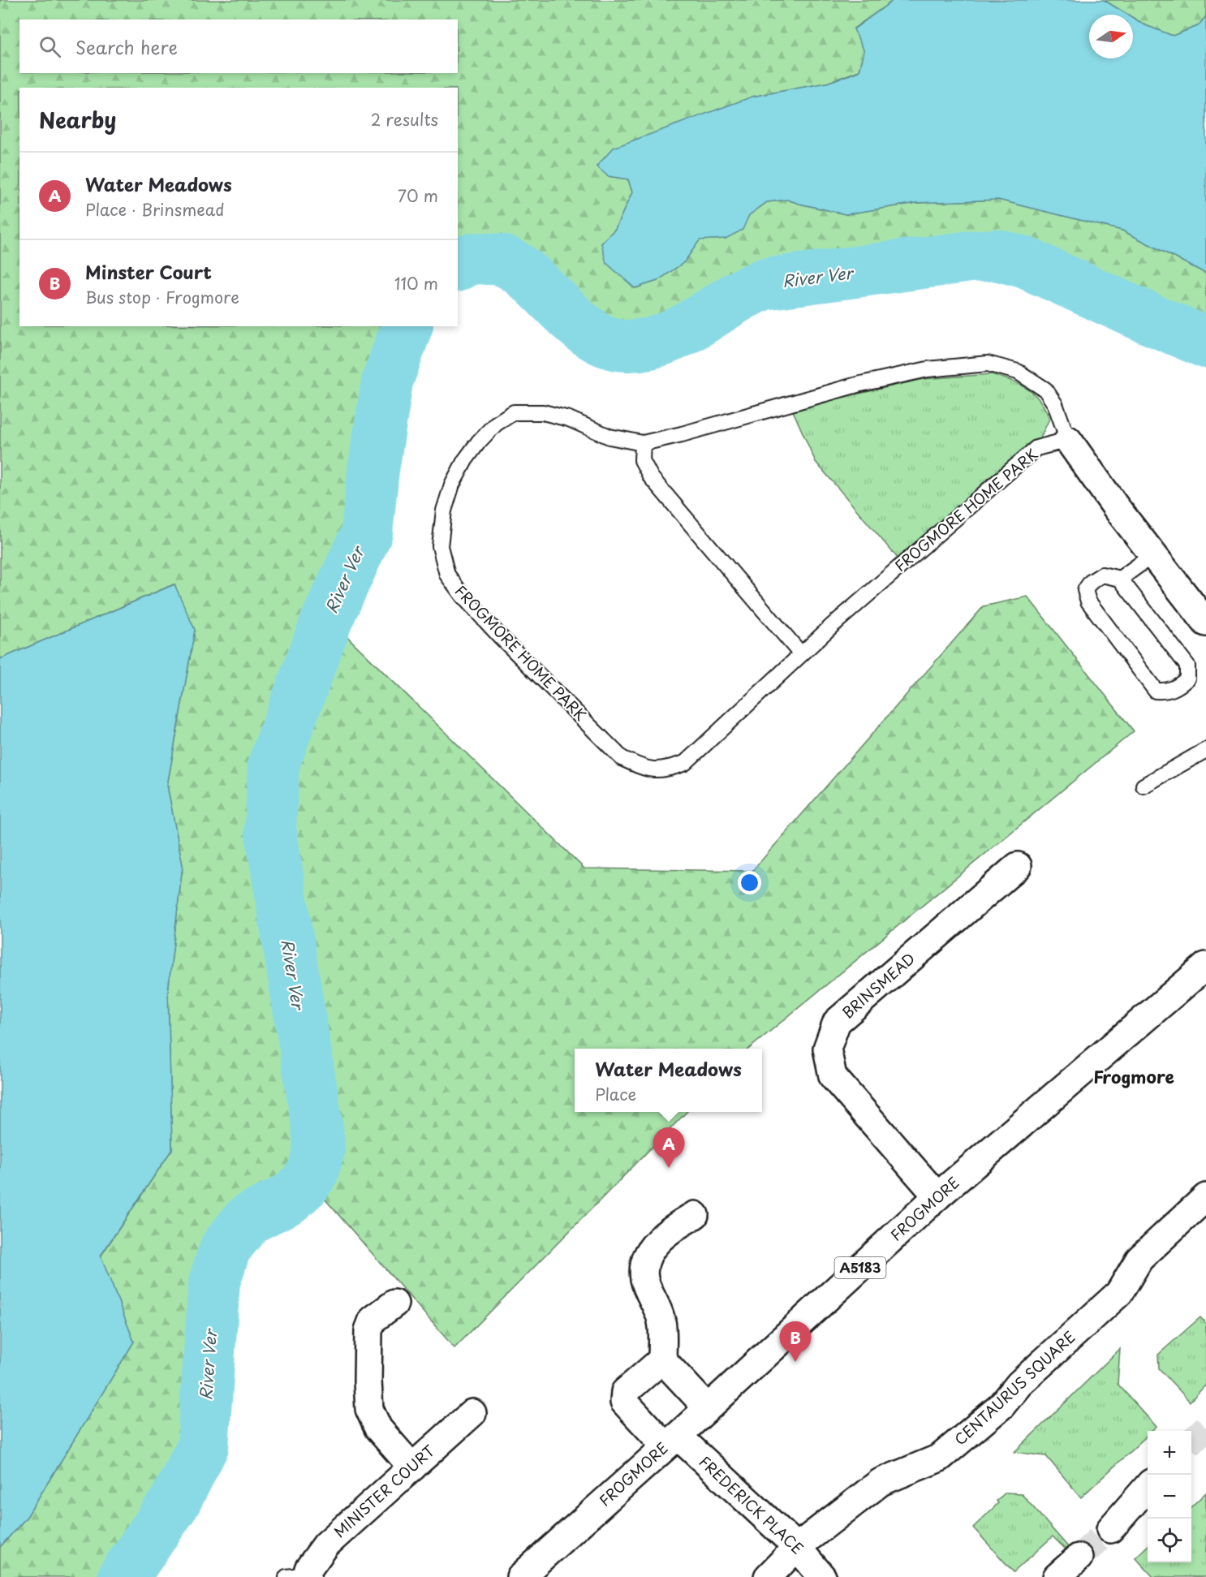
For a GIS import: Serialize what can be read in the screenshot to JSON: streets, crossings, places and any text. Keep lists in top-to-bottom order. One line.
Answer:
{"streets":{"street":["BRINSMEAD","FROGMORE","A5183","CENTAURUS SQUARE","MINISTER COURT","FREDERICK PLACE"],"lane":["FROGMORE HOME PARK"]},"crossings":[["BRINSMEAD","FROGMORE"],["FROGMORE","FREDERICK PLACE"],["CENTAURUS SQUARE","FREDERICK PLACE"]],"districts":["Frogmore"],"water":["River Ver"],"north":"right","page":{"search":"Search here","heading":["Nearby","2 results"],"list":[{"mark":"A","name":"Water Meadows","note":"Place · Brinsmead","value":"70 m"},{"mark":"B","name":"Minster Court","note":"Bus stop · Frogmore","value":"110 m"}],"popup":["Water Meadows","Place"],"pins":["A","B"],"map_buttons":["+","−"]}}
